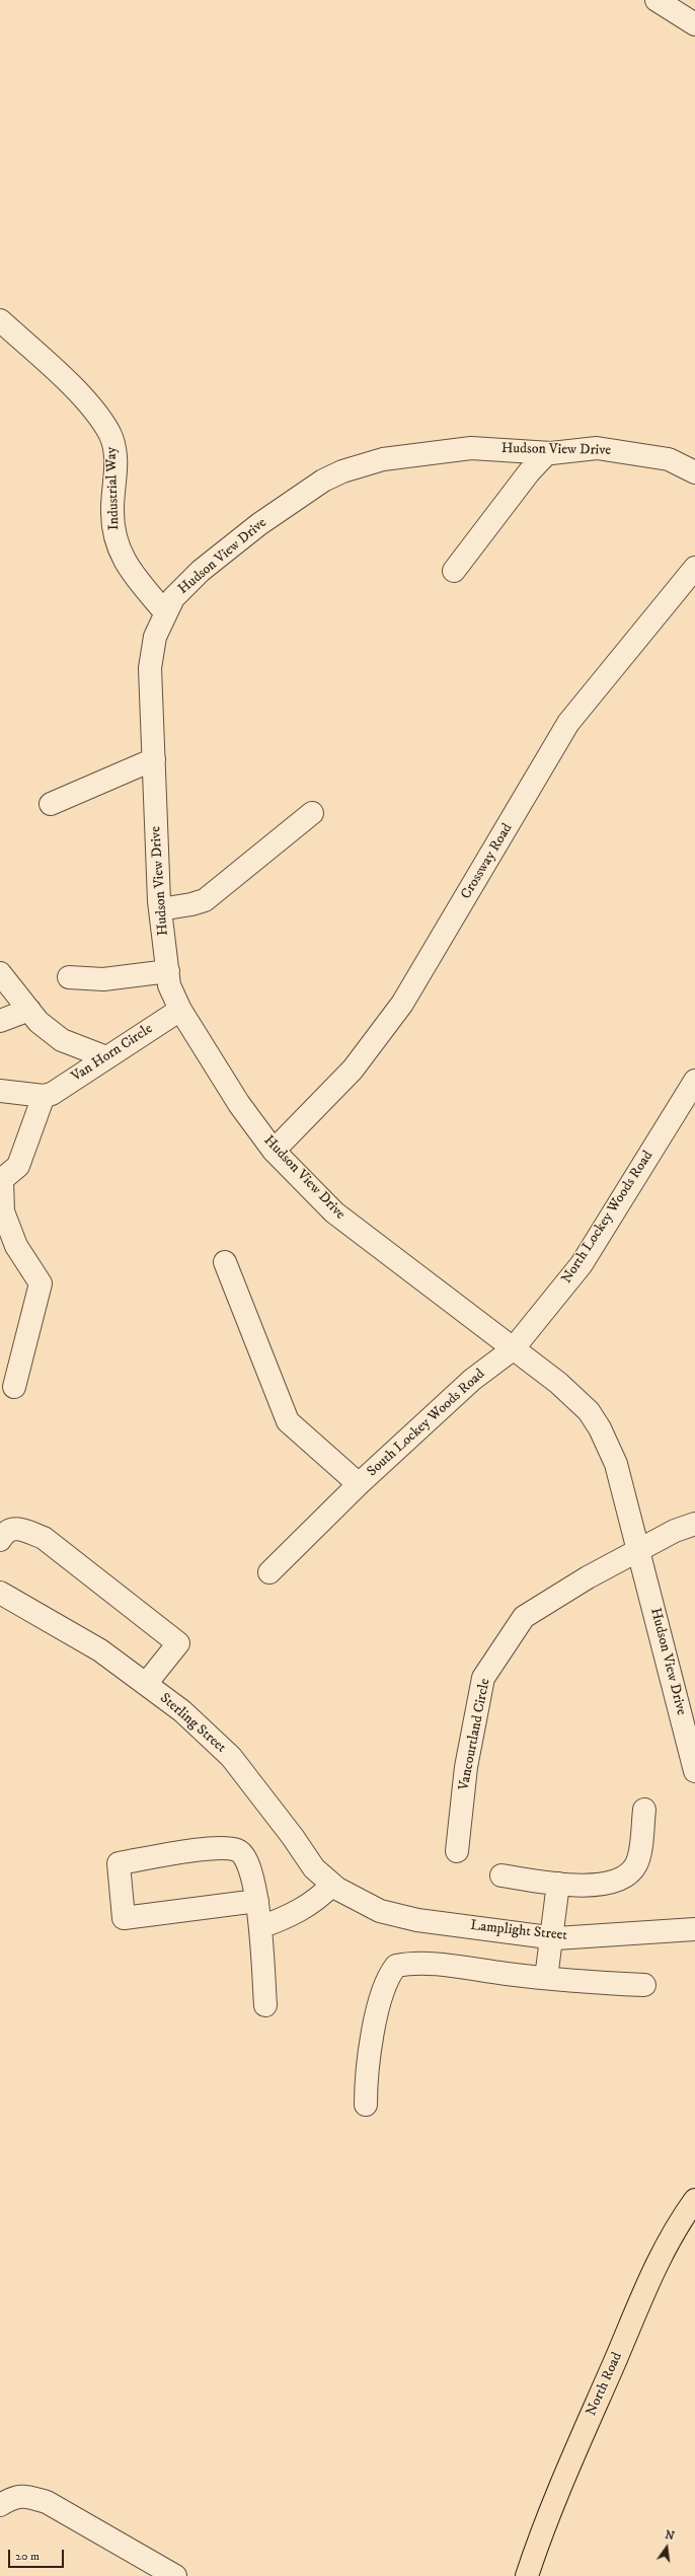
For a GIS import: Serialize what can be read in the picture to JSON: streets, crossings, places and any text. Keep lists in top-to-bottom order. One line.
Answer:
{"streets":{"main road":["North Road"],"street":["Hudson View Drive","Industrial Way","Crossway Road","Van Horn Circle","North Lockey Woods Road","South Lockey Woods Road","Sterling Street","Vancourtland Circle","Lamplight Street"]},"crossings":[["Hudson View Drive","Industrial Way"],["Hudson View Drive","Crossway Road"],["Hudson View Drive","Van Horn Circle"],["Hudson View Drive","North Lockey Woods Road"],["Hudson View Drive","South Lockey Woods Road"],["Hudson View Drive","Vancourtland Circle"],["North Lockey Woods Road","South Lockey Woods Road"],["Sterling Street","Lamplight Street"]],"scale_bar":"20 m","north":"top"}
